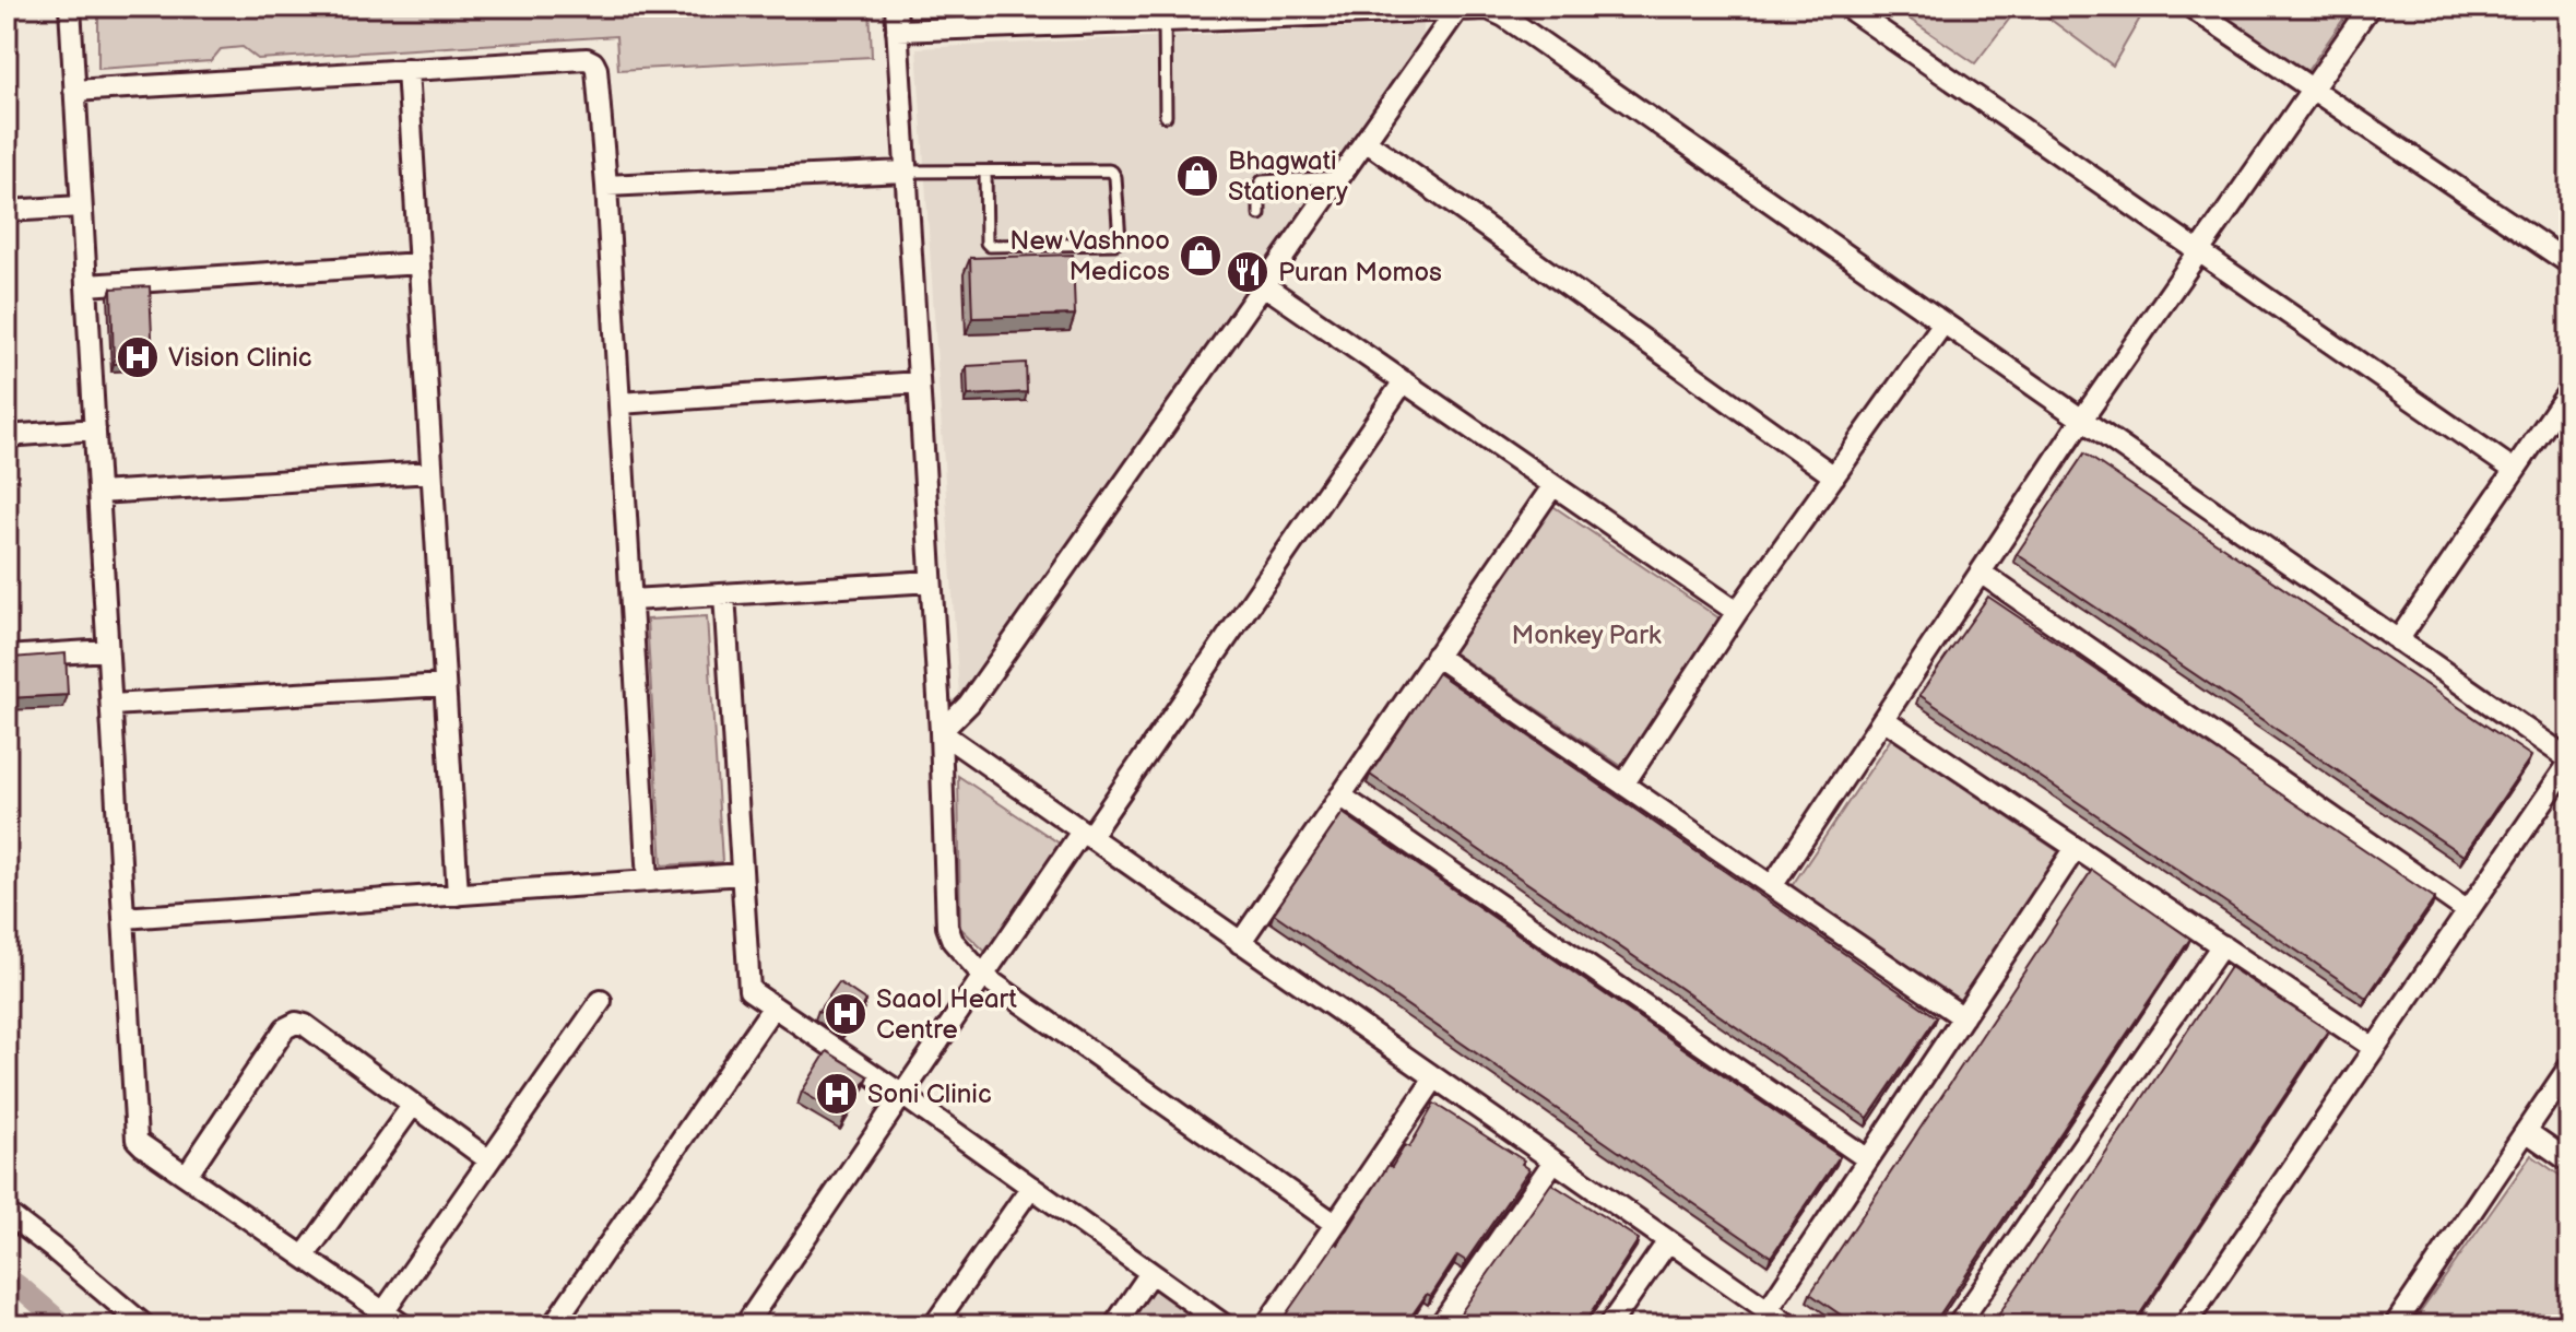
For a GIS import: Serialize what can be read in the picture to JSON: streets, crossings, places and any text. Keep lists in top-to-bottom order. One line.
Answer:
{"parks":["Monkey Park"],"places":{"shop":["Bhagwati Stationery","New Vashnoo Medicos"],"restaurant":["Puran Momos"],"hospital":["Vision Clinic","Saaol Heart Centre","Soni Clinic"]}}
